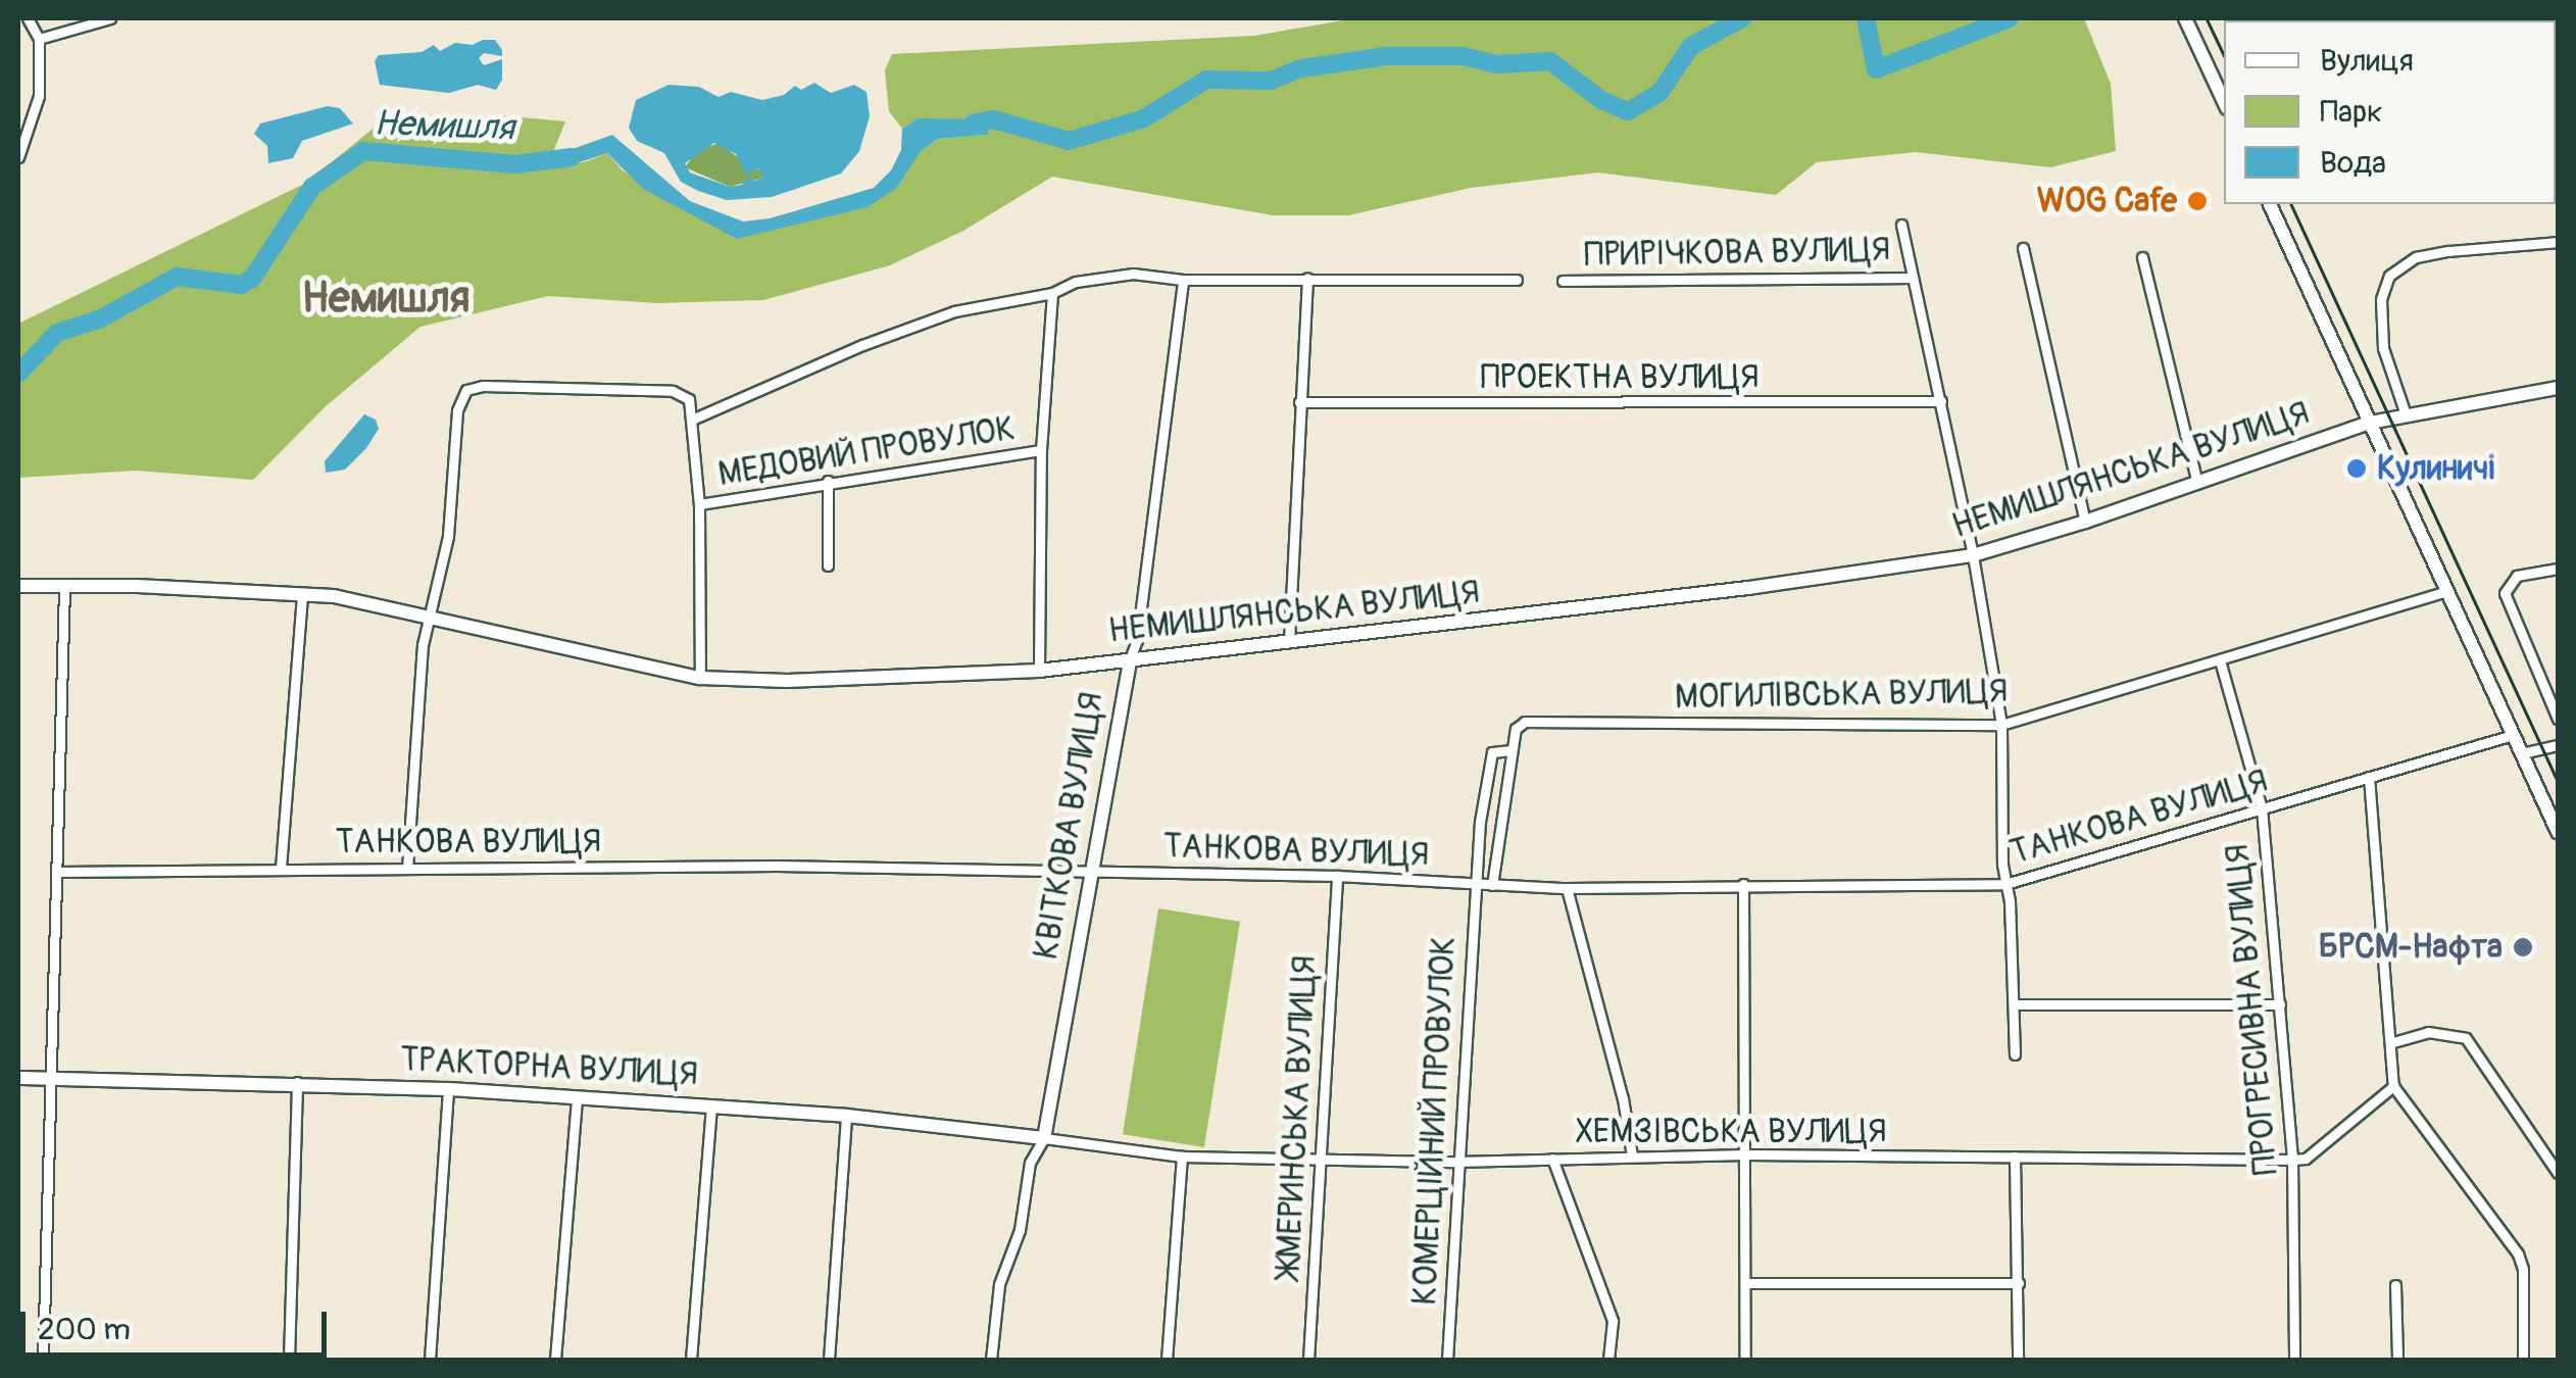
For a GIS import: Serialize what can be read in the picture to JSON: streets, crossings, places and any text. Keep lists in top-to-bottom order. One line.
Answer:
{"streets":{"street":["ПРИРІЧКОВА ВУЛИЦЯ","ПРОЕКТНА ВУЛИЦЯ","МЕДОВИЙ ПРОВУЛОК","НЕМИШЛЯНСЬКА ВУЛИЦЯ","МОГИЛІВСЬКА ВУЛИЦЯ","ТАНКОВА ВУЛИЦЯ","КВІТКОВА ВУЛИЦЯ","ПРОГРЕСИВНА ВУЛИЦЯ","ТРАКТОРНА ВУЛИЦЯ","ЖМЕРИНСЬКА ВУЛИЦЯ","КОМЕРЦІЙНИЙ ПРОВУЛОК","ХЕМЗІВСЬКА ВУЛИЦЯ"]},"crossings":[["НЕМИШЛЯНСЬКА ВУЛИЦЯ","КВІТКОВА ВУЛИЦЯ"],["МОГИЛІВСЬКА ВУЛИЦЯ","ПРОГРЕСИВНА ВУЛИЦЯ"],["МОГИЛІВСЬКА ВУЛИЦЯ","КОМЕРЦІЙНИЙ ПРОВУЛОК"],["ТАНКОВА ВУЛИЦЯ","КВІТКОВА ВУЛИЦЯ"],["ТАНКОВА ВУЛИЦЯ","ПРОГРЕСИВНА ВУЛИЦЯ"],["ТАНКОВА ВУЛИЦЯ","ЖМЕРИНСЬКА ВУЛИЦЯ"],["ТАНКОВА ВУЛИЦЯ","КОМЕРЦІЙНИЙ ПРОВУЛОК"],["КВІТКОВА ВУЛИЦЯ","ТРАКТОРНА ВУЛИЦЯ"],["КВІТКОВА ВУЛИЦЯ","ХЕМЗІВСЬКА ВУЛИЦЯ"],["ПРОГРЕСИВНА ВУЛИЦЯ","ХЕМЗІВСЬКА ВУЛИЦЯ"],["ТРАКТОРНА ВУЛИЦЯ","ХЕМЗІВСЬКА ВУЛИЦЯ"],["ЖМЕРИНСЬКА ВУЛИЦЯ","ХЕМЗІВСЬКА ВУЛИЦЯ"],["КОМЕРЦІЙНИЙ ПРОВУЛОК","ХЕМЗІВСЬКА ВУЛИЦЯ"]],"districts":["Немишля"],"water":["Немишля"],"places":["WOG Cafe","Кулиничі","БРСМ-Нафта"],"legend":["Вулиця","Парк","Вода"],"scale_bar":"200 m"}
